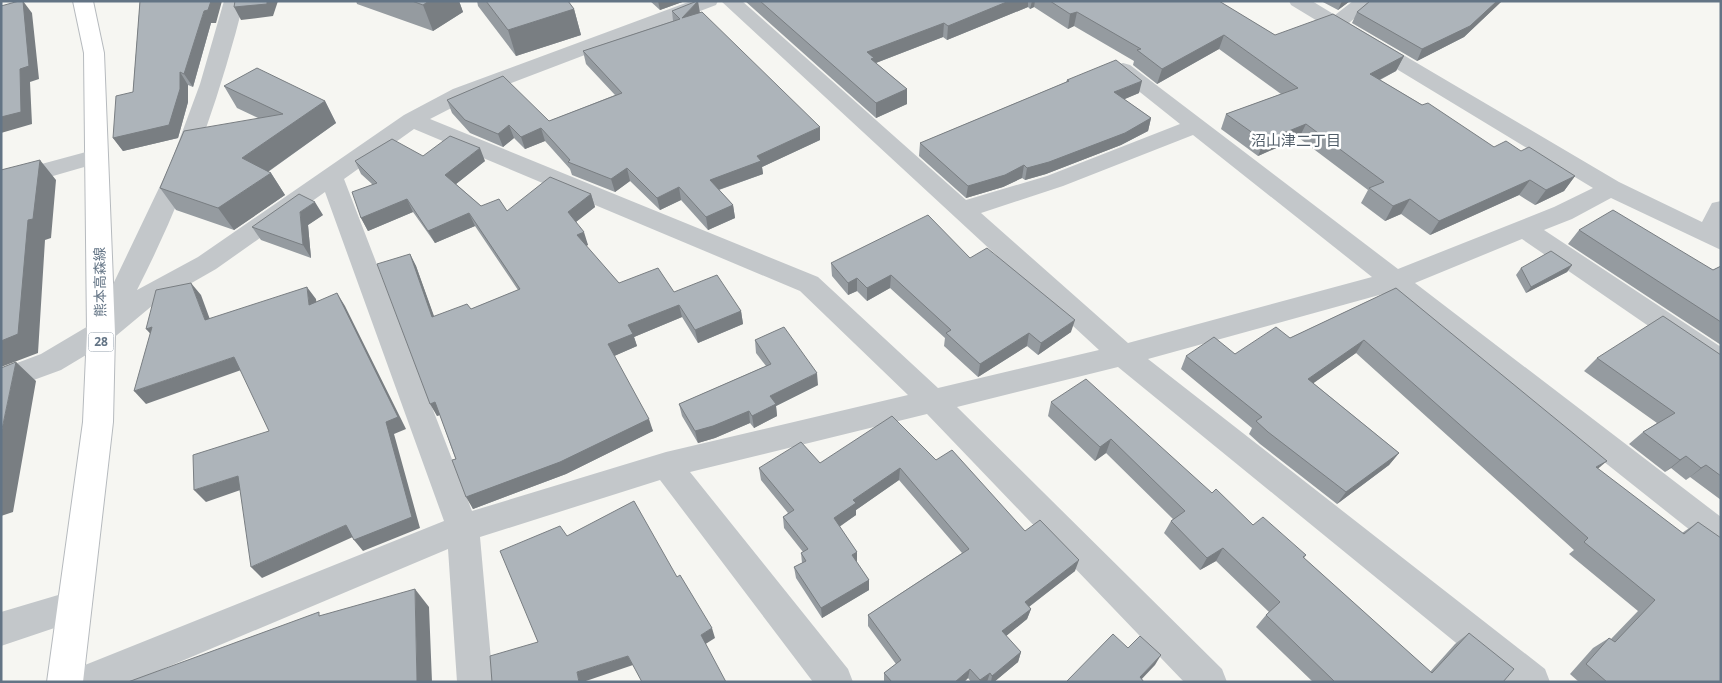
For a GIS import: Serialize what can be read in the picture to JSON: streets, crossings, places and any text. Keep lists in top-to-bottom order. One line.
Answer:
{"streets":{"main road":["熊本高森線","28"]},"districts":["沼山津二丁目"]}
